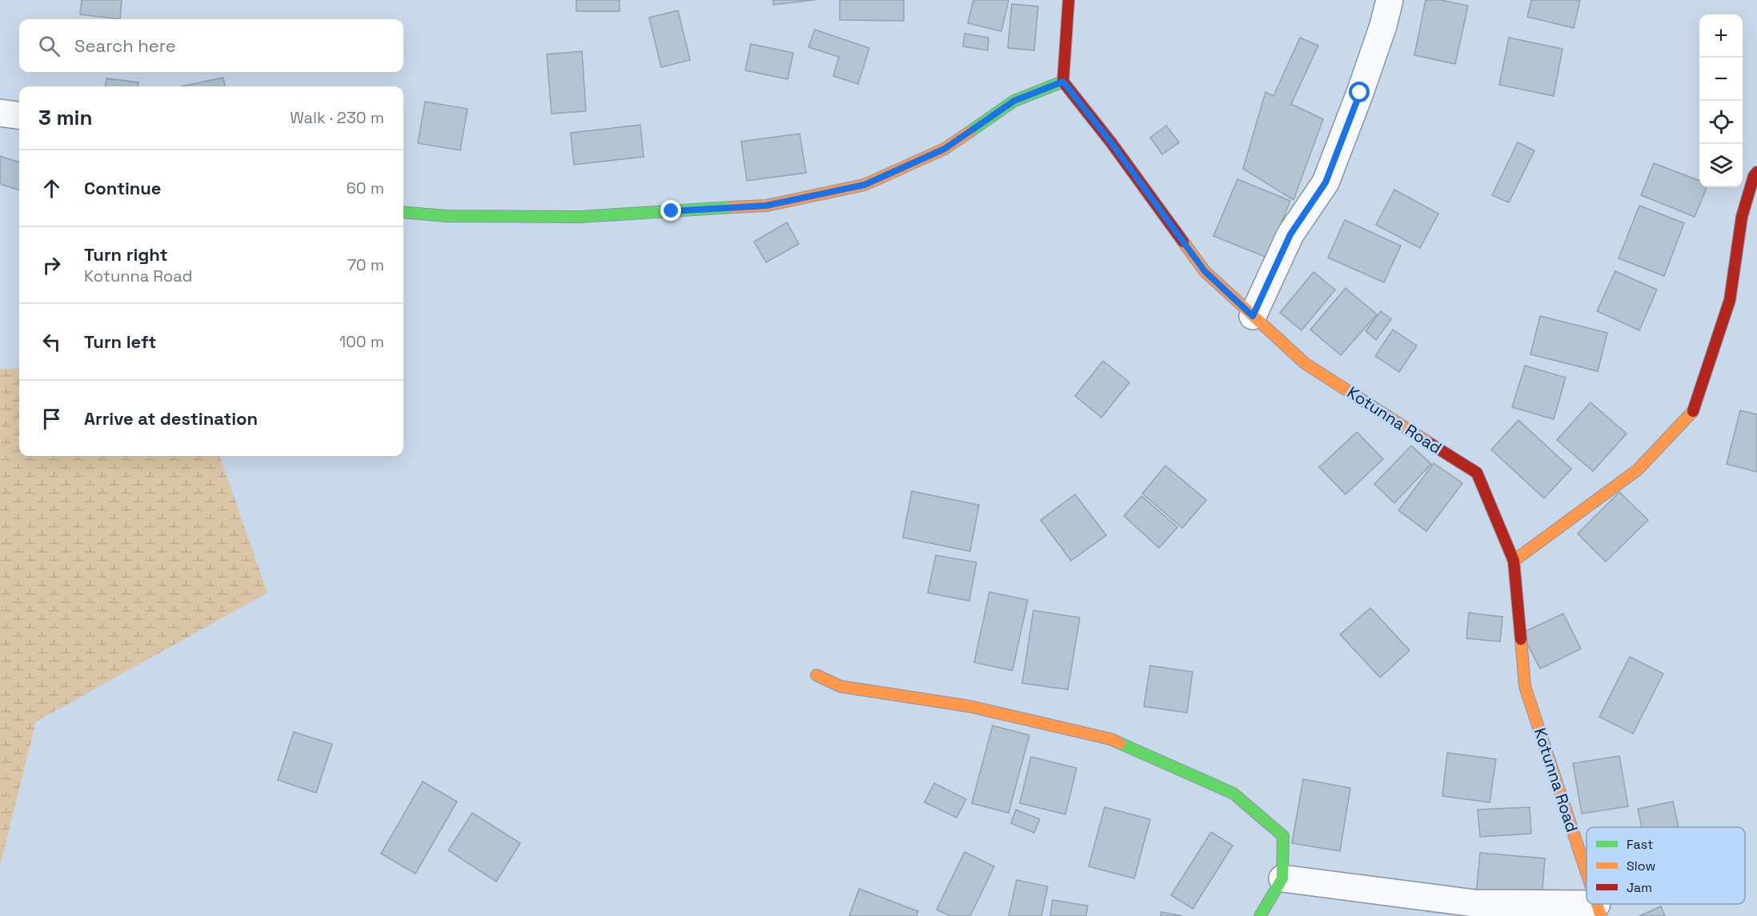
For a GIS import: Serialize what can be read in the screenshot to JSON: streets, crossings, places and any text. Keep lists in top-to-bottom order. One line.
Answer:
{"streets":{"street":["Kotunna Road"]},"legend":["Fast","Slow","Jam"],"page":{"map_buttons":["+","−"],"search":"Search here","heading":["3 min","Walk · 230 m"],"list":[["Continue","60 m"],["Turn right","Kotunna Road","70 m"],["Turn left","100 m"],"Arrive at destination"]}}
